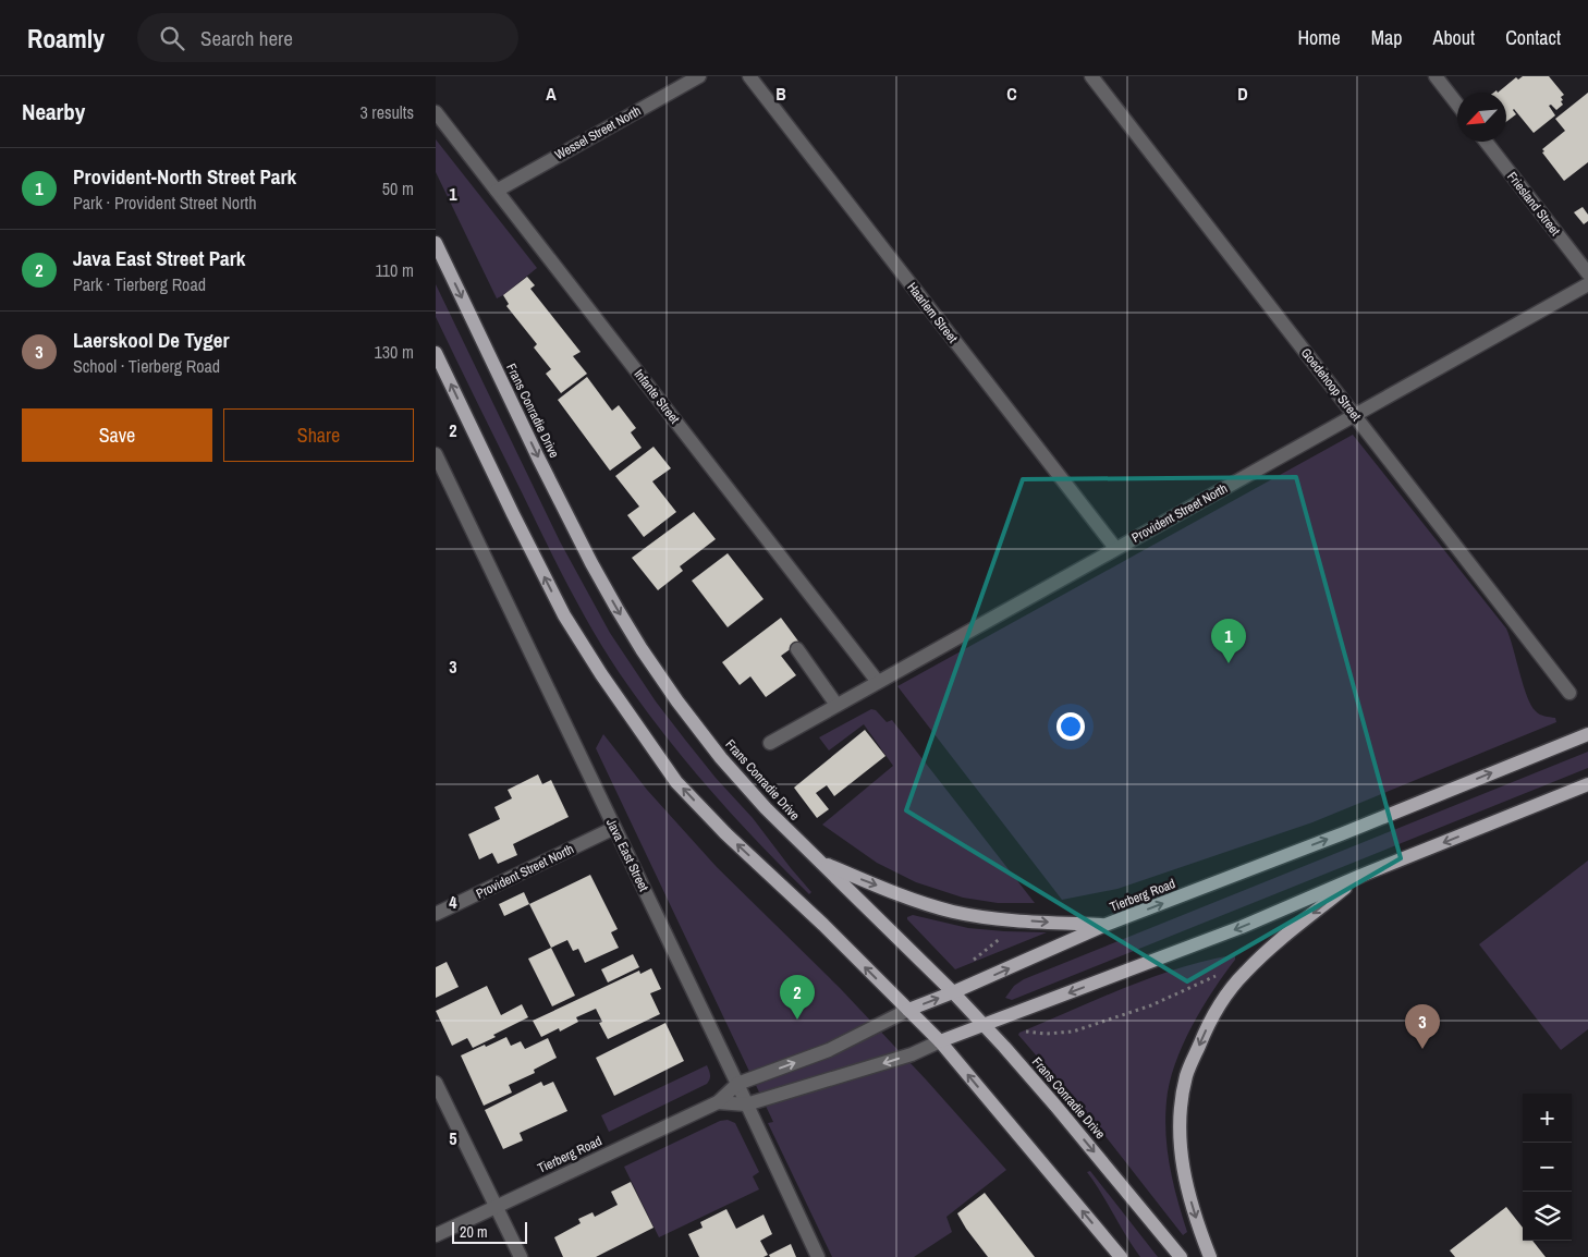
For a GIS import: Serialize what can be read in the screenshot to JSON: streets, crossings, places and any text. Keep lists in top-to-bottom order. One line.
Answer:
{"streets":{"main road":["Frans Conradie Drive","Tierberg Road"],"street":["Wessel Street North","Friesland Street","Haarlem Street","Goedehoop Street","Infante Street","Provident Street North","Java East Street"]},"crossings":[["Wessel Street North","Infante Street"],["Haarlem Street","Provident Street North"],["Goedehoop Street","Provident Street North"],["Infante Street","Provident Street North"],["Frans Conradie Drive","Tierberg Road"],["Provident Street North","Java East Street"],["Java East Street","Tierberg Road"]],"scale_bar":"20 m","north":"bottom left","page":{"header":"Roamly","search":"Search here","nav":["Home","Map","About","Contact"],"heading":["Nearby","3 results"],"list":[{"mark":"1","name":"Provident-North Street Park","note":"Park · Provident Street North","value":"50 m"},{"mark":"2","name":"Java East Street Park","note":"Park · Tierberg Road","value":"110 m"},{"mark":"3","name":"Laerskool De Tyger","note":"School · Tierberg Road","value":"130 m"}],"buttons":["Save","Share"],"pins":["1","2","3"],"map_buttons":["+","−"],"scale":"20 m"},"grid":{"columns":["A","B","C","D"],"rows":["1","2","3","4","5"]}}
